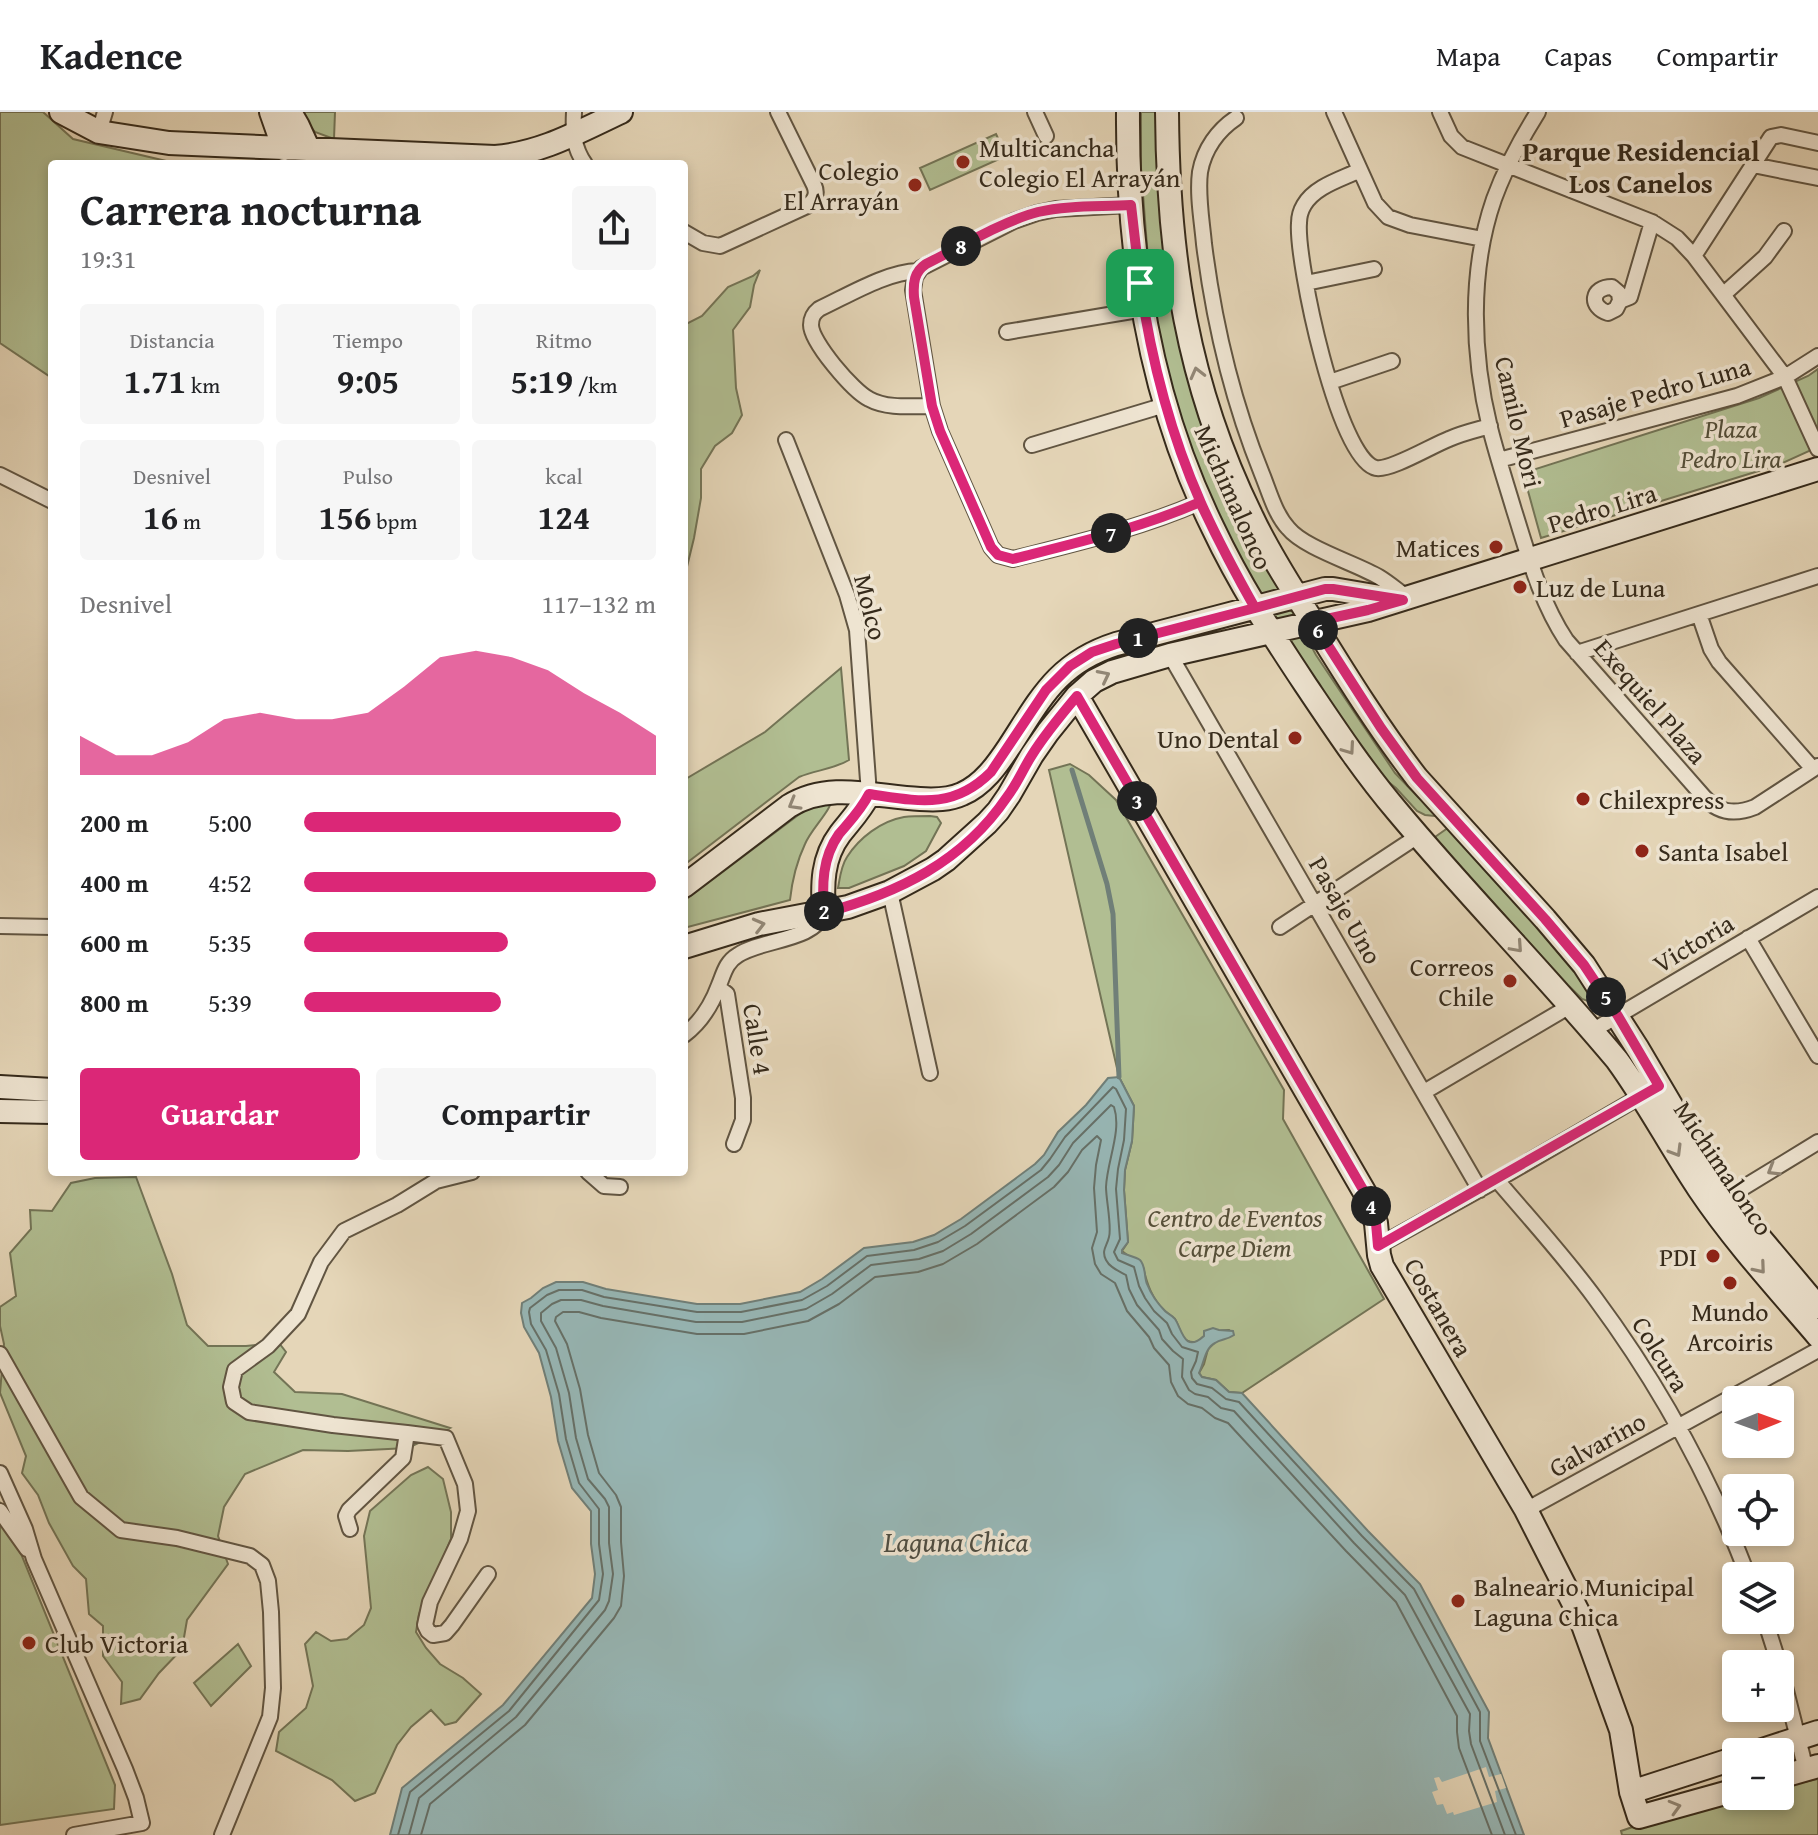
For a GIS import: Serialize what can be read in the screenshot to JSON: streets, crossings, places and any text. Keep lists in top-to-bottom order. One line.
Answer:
{"streets":{"street":["Pasaje Pedro Luna","Camilo Mori","Michimalonco","Pedro Lira","Molco","Exequiel Plaza","Pasaje Uno","Victoria","Calle 4","Costanera","Colcura","Galvarino"]},"crossings":[["Pasaje Pedro Luna","Camilo Mori"],["Camilo Mori","Pedro Lira"],["Camilo Mori","Exequiel Plaza"],["Michimalonco","Pedro Lira"],["Michimalonco","Victoria"],["Pedro Lira","Exequiel Plaza"],["Pedro Lira","Pasaje Uno"],["Pedro Lira","Calle 4"],["Pedro Lira","Costanera"],["Costanera","Galvarino"],["Colcura","Galvarino"]],"districts":["Parque Residencial Los Canelos"],"water":["Laguna Chica"],"parks":["Plaza Pedro Lira","Centro de Eventos Carpe Diem"],"places":["Multicancha Colegio El Arrayán","Colegio El Arrayán","Matices","Luz de Luna","Uno Dental","Chilexpress","Santa Isabel","Correos Chile","PDI","Mundo Arcoiris","Balneario Municipal Laguna Chica","Club Victoria"],"north":"right","page":{"header":"Kadence","nav":["Mapa","Capas","Compartir"],"heading":["Carrera nocturna","19:31"],"pins":["8","7","6","1","3","2","5","4"],"stats":[["Distancia","1.71 km"],["Tiempo","9:05"],["Ritmo","5:19 /km"],["Desnivel","16 m"],["Pulso","156 bpm"],["kcal","124"]],"chart":["Desnivel","117–132 m"],"list":[{"name":"200 m","note":"5:00"},{"name":"400 m","note":"4:52"},{"name":"600 m","note":"5:35"},{"name":"800 m","note":"5:39"}],"buttons":["Guardar","Compartir"],"map_buttons":["+","−"]}}
